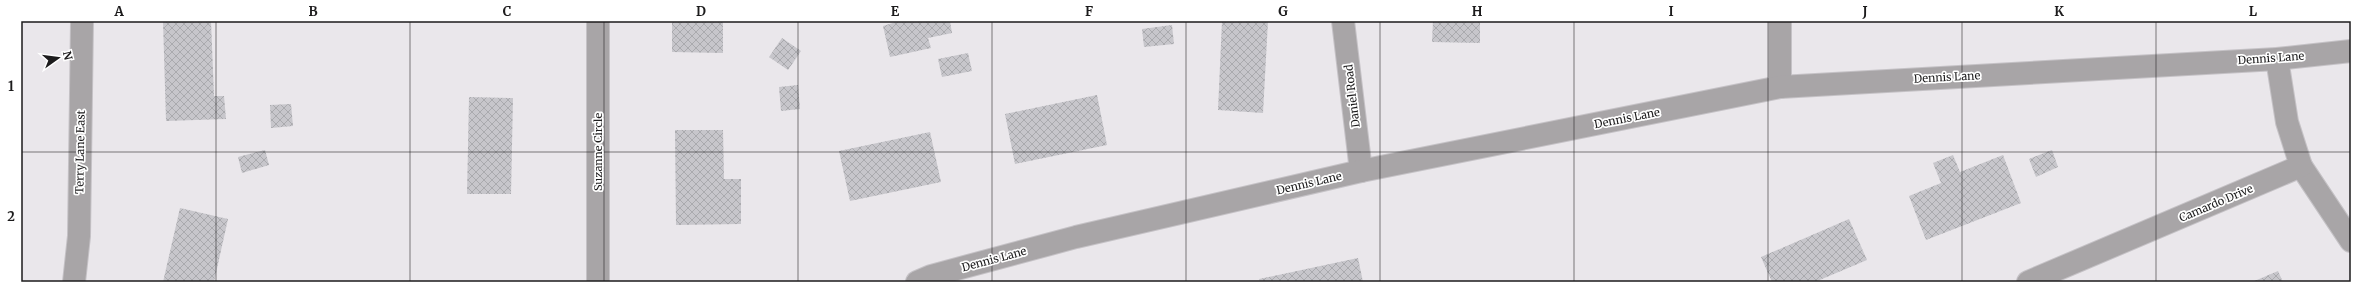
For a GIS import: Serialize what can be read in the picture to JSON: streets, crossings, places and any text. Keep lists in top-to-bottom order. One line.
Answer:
{"streets":{"street":["Dennis Lane","Daniel Road","Terry Lane East","Suzanne Circle","Camardo Drive"]},"crossings":[["Dennis Lane","Daniel Road"]],"north":"right","grid":{"columns":["A","B","C","D","E","F","G","H","I","J","K","L"],"rows":["1","2"]}}
